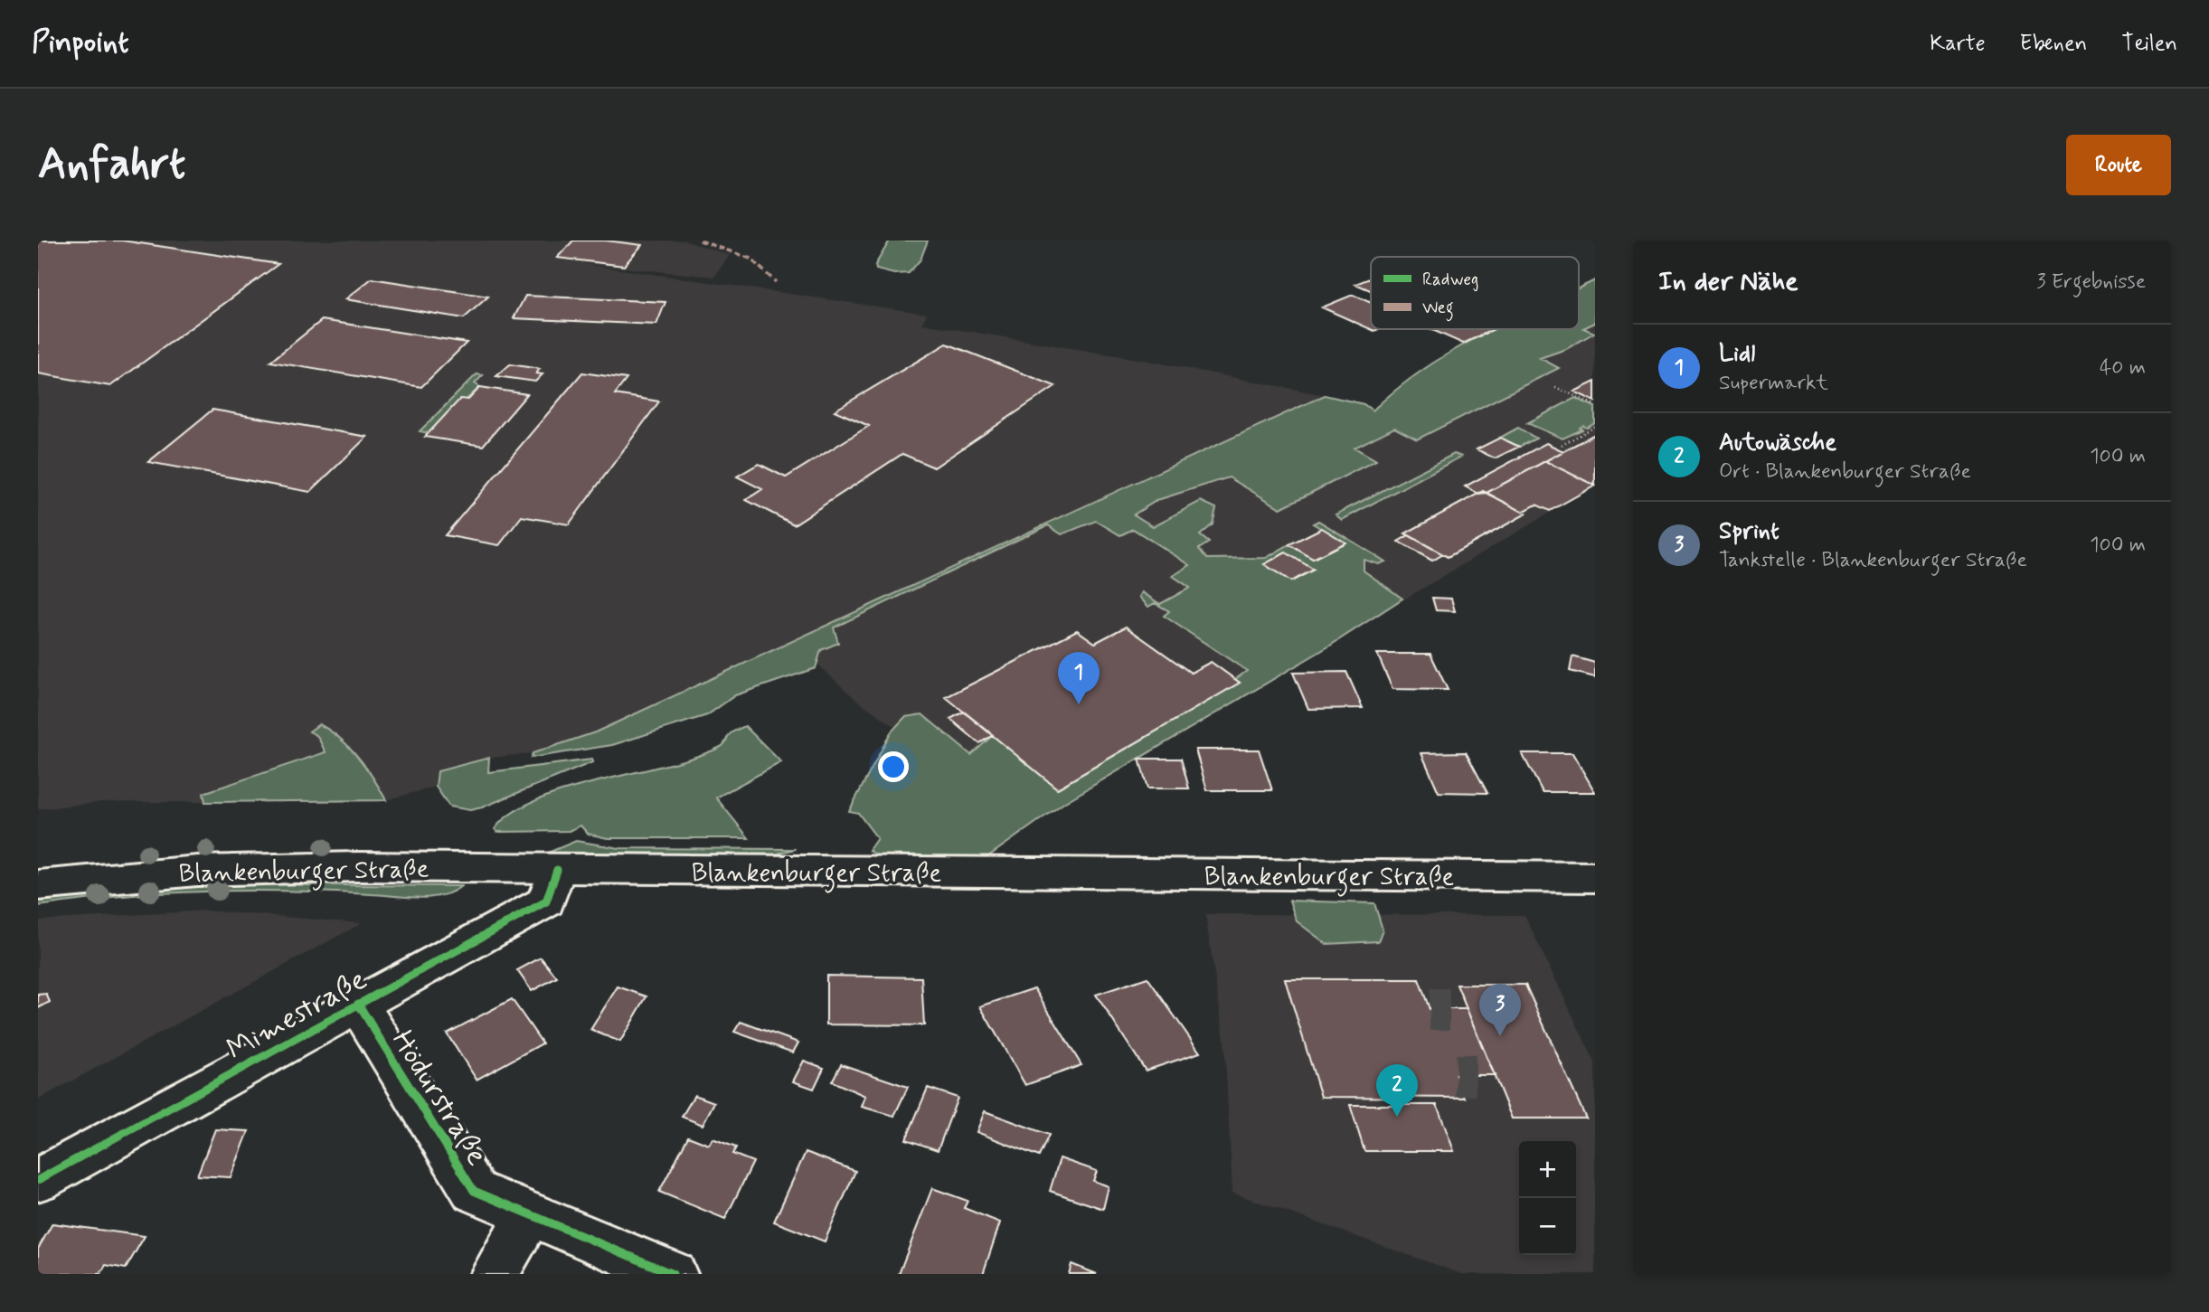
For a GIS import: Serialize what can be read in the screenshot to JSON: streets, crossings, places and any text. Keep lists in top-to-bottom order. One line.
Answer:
{"streets":{"main road":["Blankenburger Straße","Mimestraße","Hödurstraße"]},"crossings":[["Blankenburger Straße","Mimestraße"],["Mimestraße","Hödurstraße"]],"legend":["Radweg","Weg"],"page":{"header":"Pinpoint","nav":["Karte","Ebenen","Teilen"],"buttons":"Route","title":"Anfahrt","heading":["In der Nähe","3 Ergebnisse"],"list":[{"mark":"1","name":"Lidl","note":"Supermarkt","value":"40 m"},{"mark":"2","name":"Autowäsche","note":"Ort · Blankenburger Straße","value":"100 m"},{"mark":"3","name":"Sprint","note":"Tankstelle · Blankenburger Straße","value":"100 m"}],"pins":["1","3","2"],"map_buttons":["+","−"]}}
